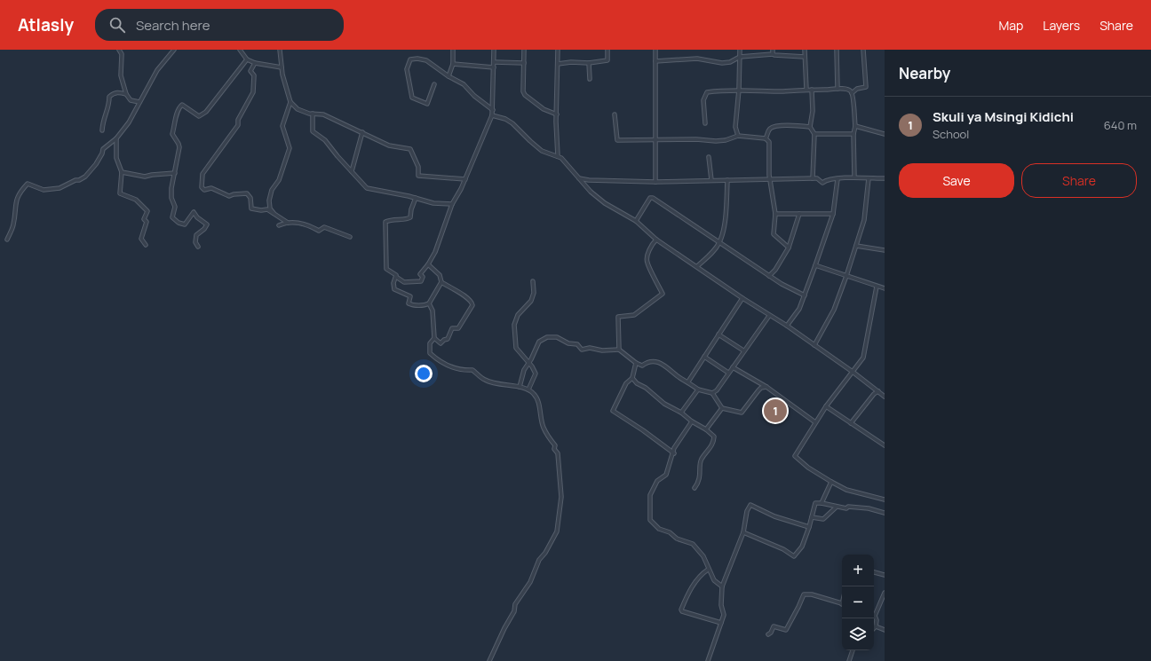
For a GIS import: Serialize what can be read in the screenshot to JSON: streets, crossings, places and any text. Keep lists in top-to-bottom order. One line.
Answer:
{"page":{"header":"Atlasly","search":"Search here","nav":["Map","Layers","Share"],"heading":"Nearby","list":[{"mark":"1","name":"Skuli ya Msingi Kidichi","note":"School","value":"640 m"}],"buttons":["Save","Share"],"pins":"1","map_buttons":["+","−"]}}
